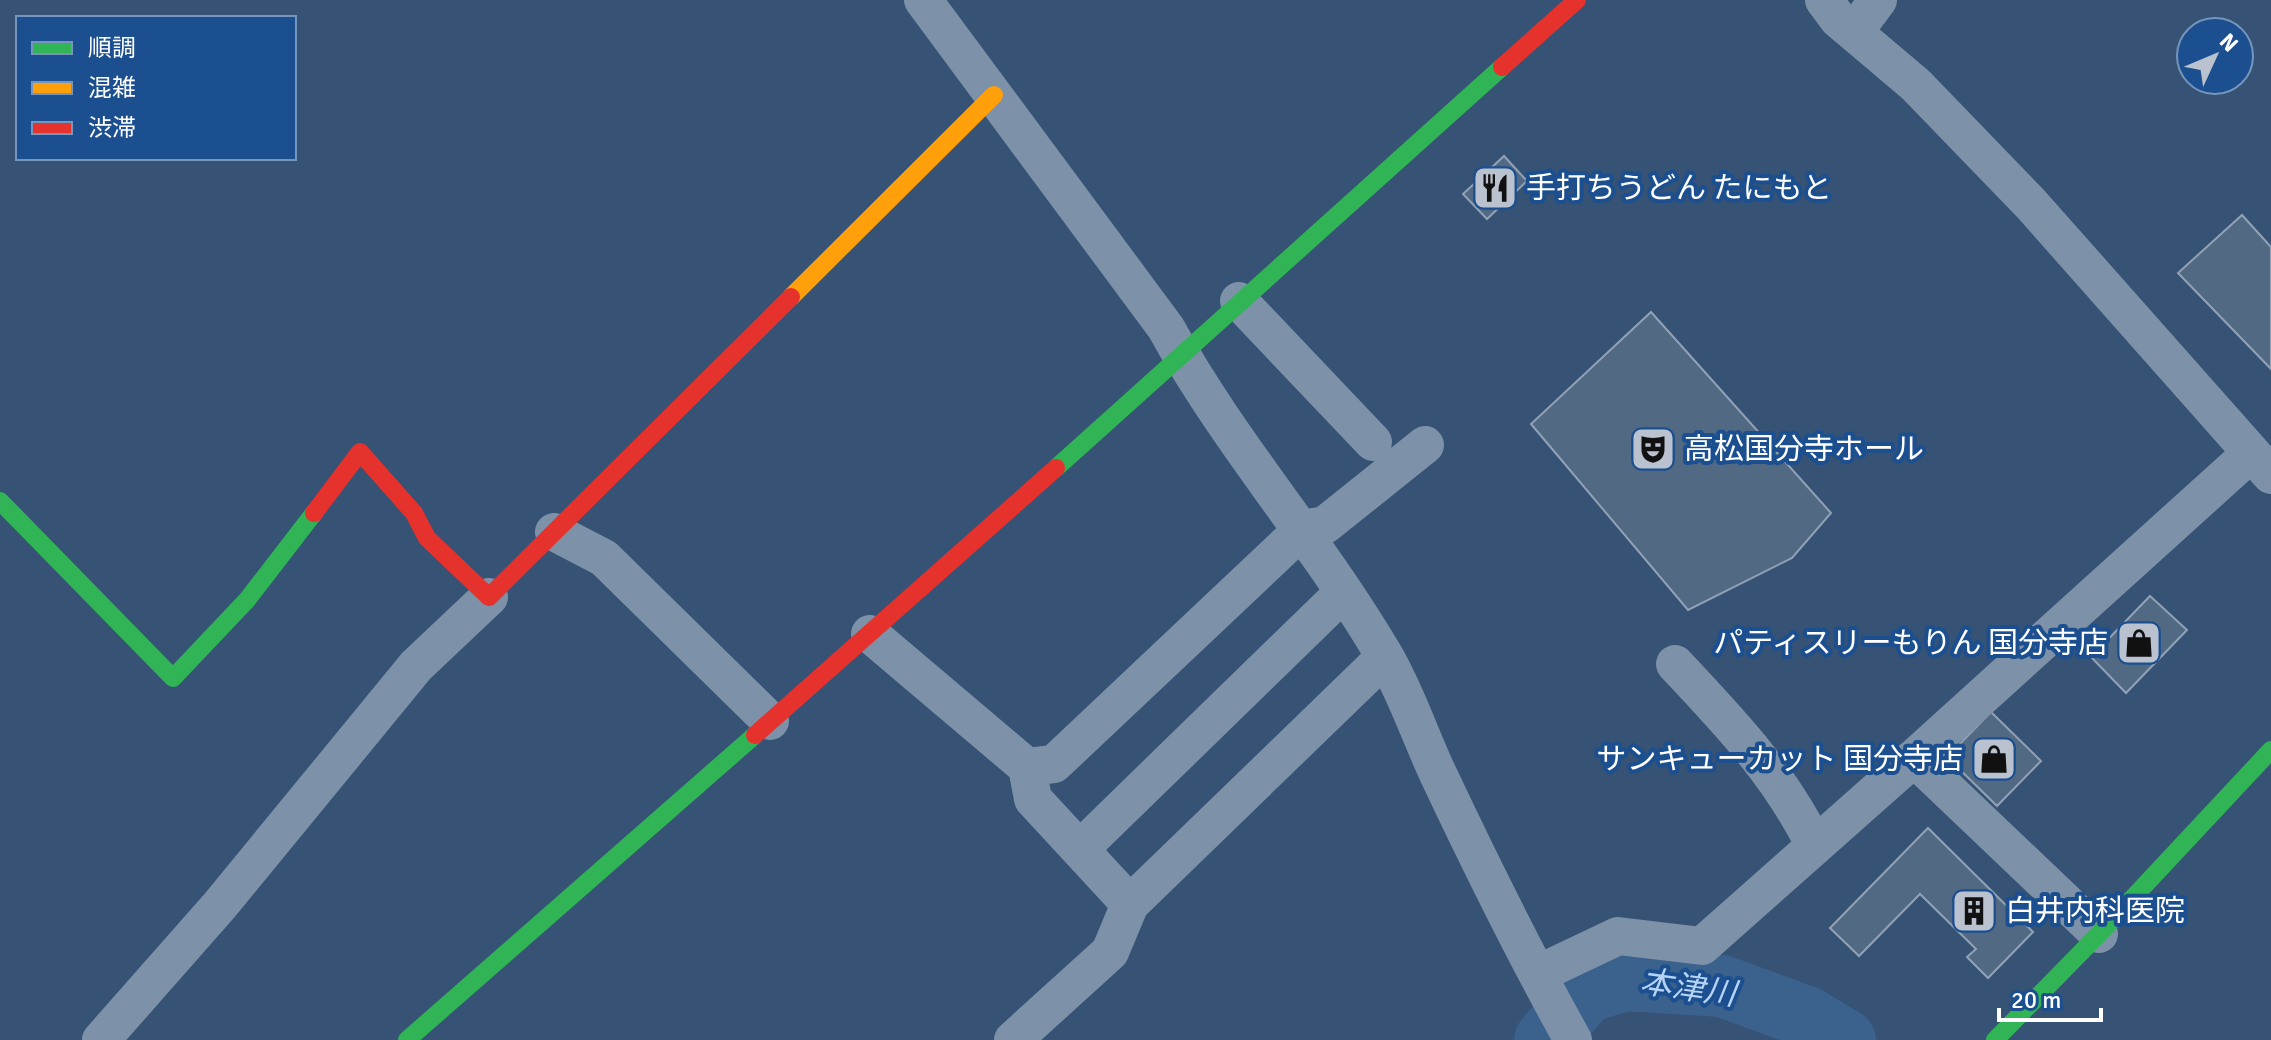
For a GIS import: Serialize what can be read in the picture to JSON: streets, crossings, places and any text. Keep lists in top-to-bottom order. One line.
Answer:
{"water":["本津川"],"places":{"restaurant":["手打ちうどん たにもと"],"theatre":["高松国分寺ホール"],"shop":["パティスリーもりん 国分寺店","サンキューカット 国分寺店"],"building":["白井内科医院"]},"legend":["順調","混雑","渋滞"],"scale_bar":"20 m","north":"top right"}
